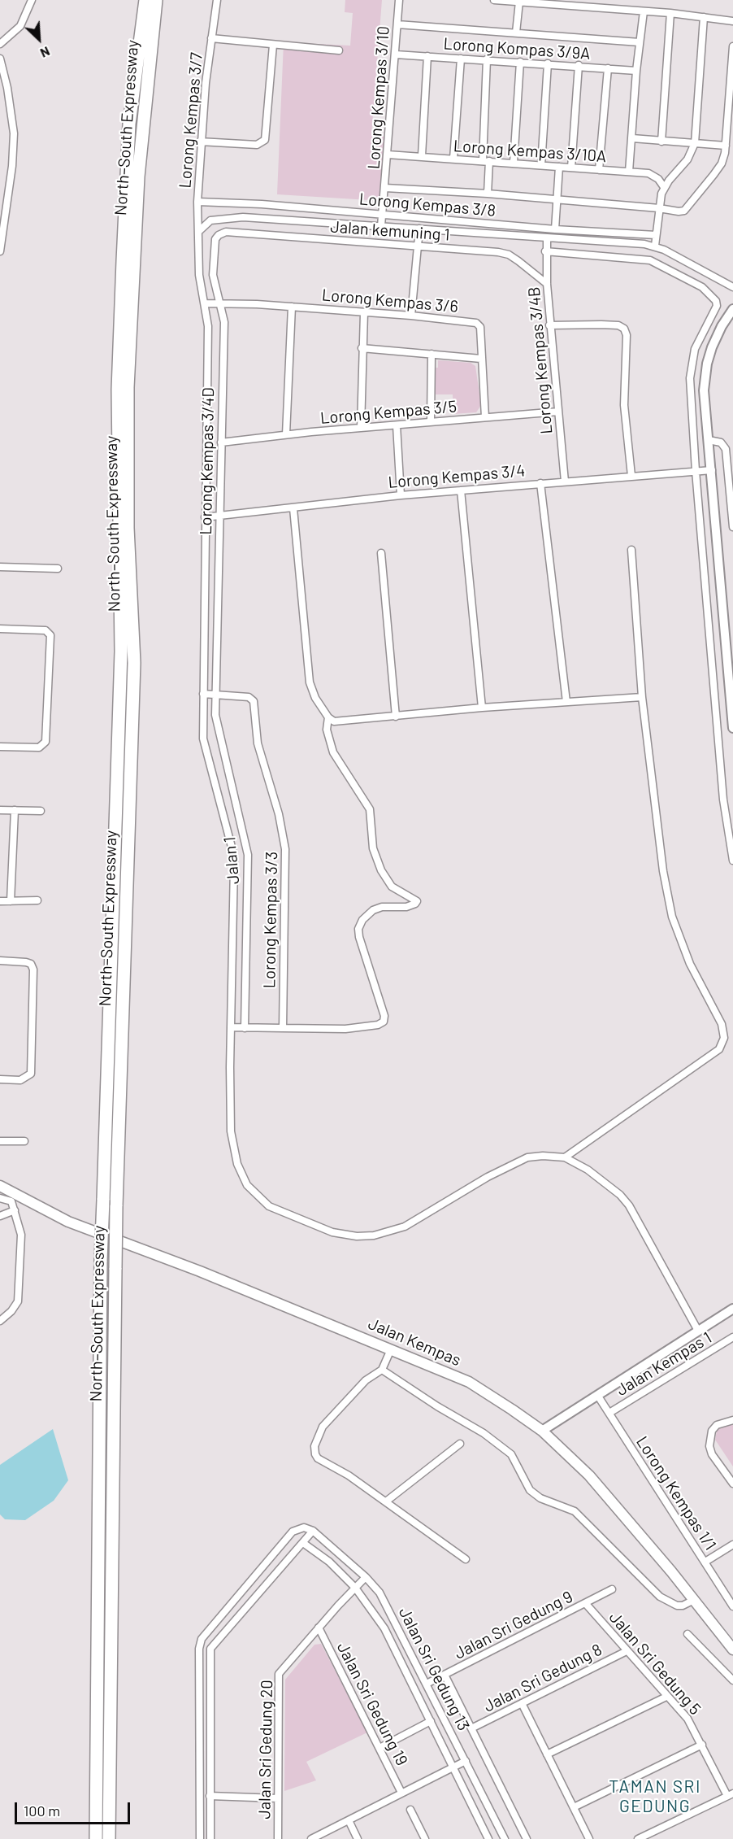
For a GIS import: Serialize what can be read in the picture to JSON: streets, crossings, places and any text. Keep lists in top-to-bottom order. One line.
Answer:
{"streets":{"highway":["North–South Expressway"],"main road":["Jalan Kempas"],"street":["Lorong Kompas 3/9A","Lorong Kempas 3/10","Lorong Kempas 3/7","Lorong Kempas 3/10A","Lorong Kempas 3/8","Jalan kemuning 1","Lorong Kempas 3/6","Lorong Kempas 3/4B","Lorong Kempas 3/5","Lorong Kempas 3/4D","Lorong Kempas 3/4","Jalan 1","Lorong Kempas 3/3","Jalan Kempas 1","Lorong Kempas 1/1","Jalan Sri Gedung 9","Jalan Sri Gedung 5","Jalan Sri Gedung 13","Jalan Sri Gedung 8","Jalan Sri Gedung 19","Jalan Sri Gedung 20"]},"crossings":[["Lorong Kompas 3/9A","Lorong Kempas 3/10"],["Lorong Kempas 3/10","Lorong Kempas 3/10A"],["Lorong Kempas 3/10","Lorong Kempas 3/8"],["Lorong Kempas 3/7","Lorong Kempas 3/8"],["Lorong Kempas 3/7","Lorong Kempas 3/6"],["Lorong Kempas 3/7","Lorong Kempas 3/4"],["Lorong Kempas 3/7","Lorong Kempas 3/3"],["Jalan kemuning 1","Lorong Kempas 3/4B"],["Jalan kemuning 1","Lorong Kempas 3/4D"],["Lorong Kempas 3/6","Lorong Kempas 3/5"],["Lorong Kempas 3/6","Lorong Kempas 3/4D"],["Lorong Kempas 3/4B","Lorong Kempas 3/5"],["Lorong Kempas 3/4B","Lorong Kempas 3/4"],["Lorong Kempas 3/5","Lorong Kempas 3/4D"],["Lorong Kempas 3/4D","Lorong Kempas 3/4"],["Lorong Kempas 3/4D","Jalan 1"],["Lorong Kempas 3/4D","Lorong Kempas 3/3"],["Jalan 1","Lorong Kempas 3/3"],["Jalan Kempas 1","Lorong Kempas 1/1"],["Jalan Sri Gedung 9","Jalan Sri Gedung 5"],["Jalan Sri Gedung 9","Jalan Sri Gedung 13"],["Jalan Sri Gedung 5","Jalan Sri Gedung 8"],["Jalan Sri Gedung 13","Jalan Sri Gedung 20"],["Jalan Sri Gedung 19","Jalan Sri Gedung 20"]],"districts":["TAMAN SRI GEDUNG"],"scale_bar":"100 m","north":"bottom right"}
